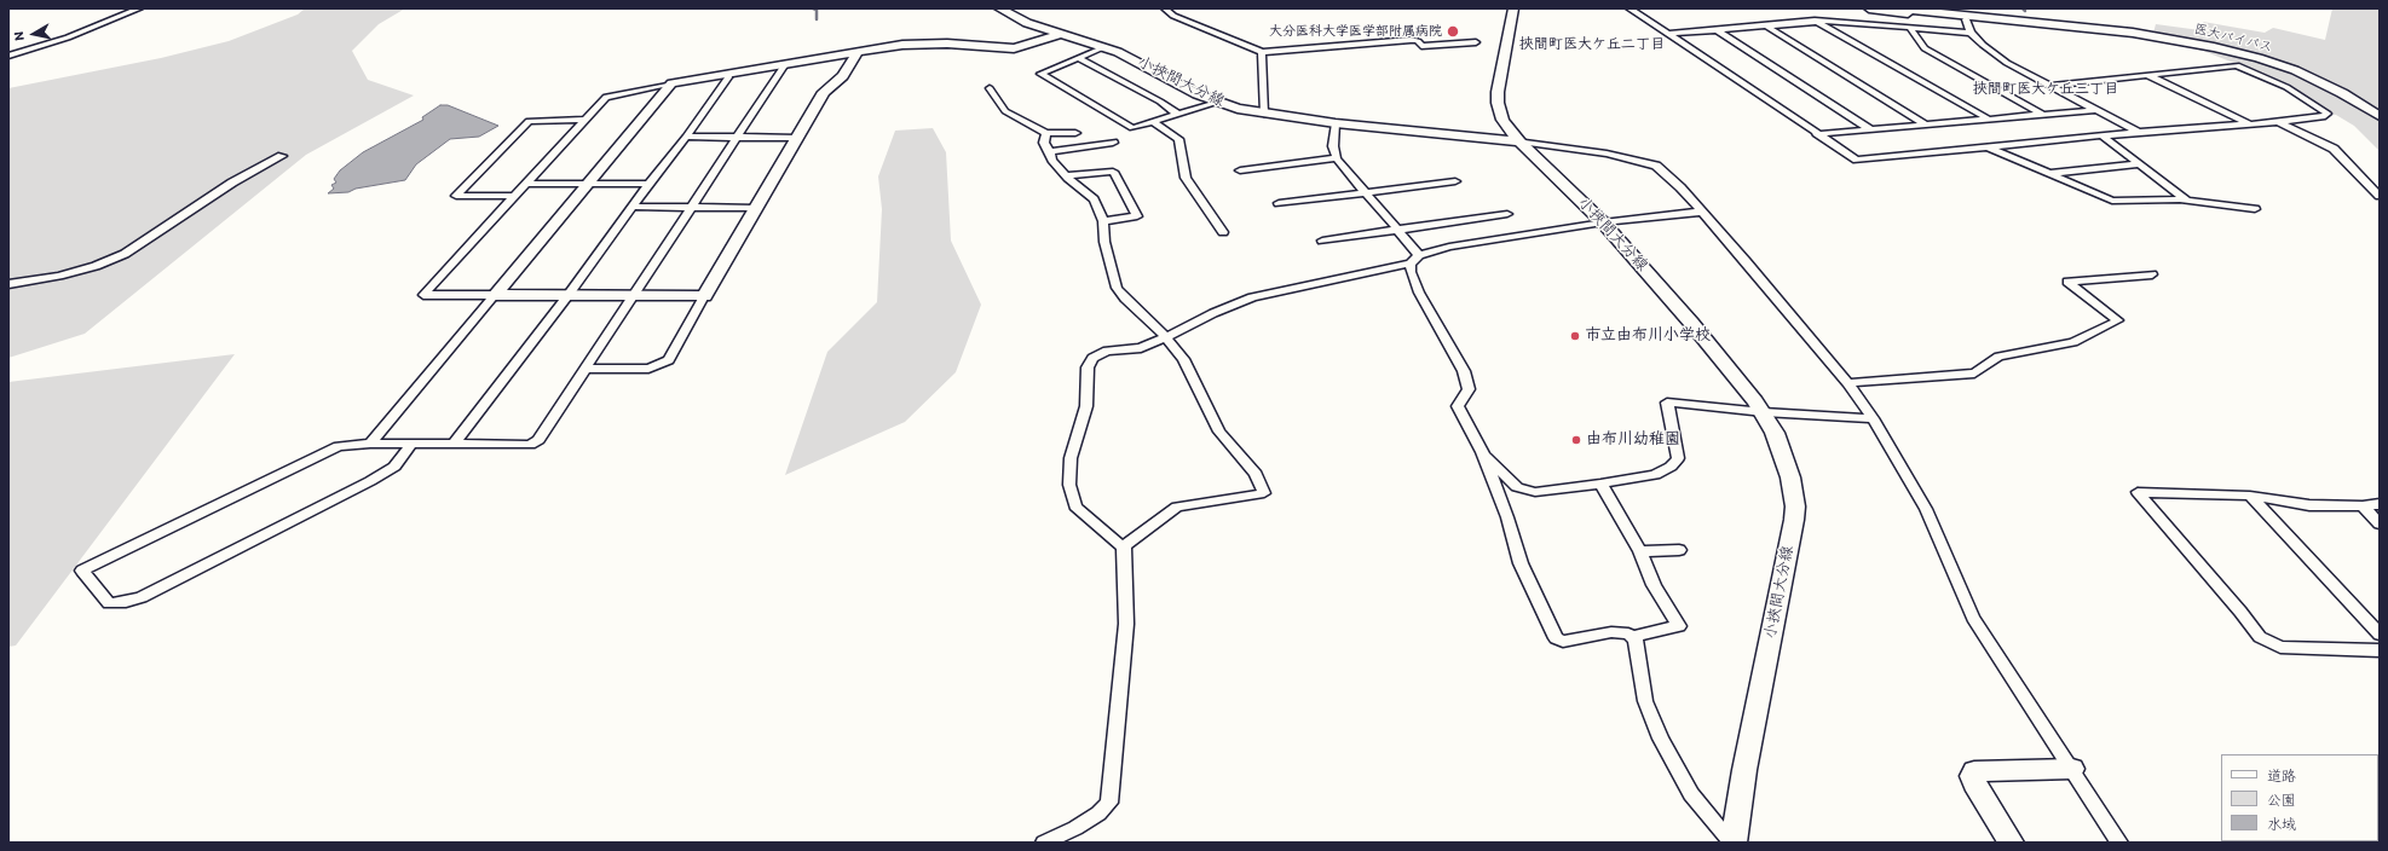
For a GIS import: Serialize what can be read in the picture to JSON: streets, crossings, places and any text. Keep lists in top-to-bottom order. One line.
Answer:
{"streets":{"main road":["医大バイパス","小挾間大分線"]},"districts":["挾間町医大ケ丘二丁目","挾間町医大ケ丘三丁目"],"places":["大分医科大学医学部附属病院","市立由布川小学校","由布川幼稚園"],"legend":["道路","公園","水域"],"north":"left"}
